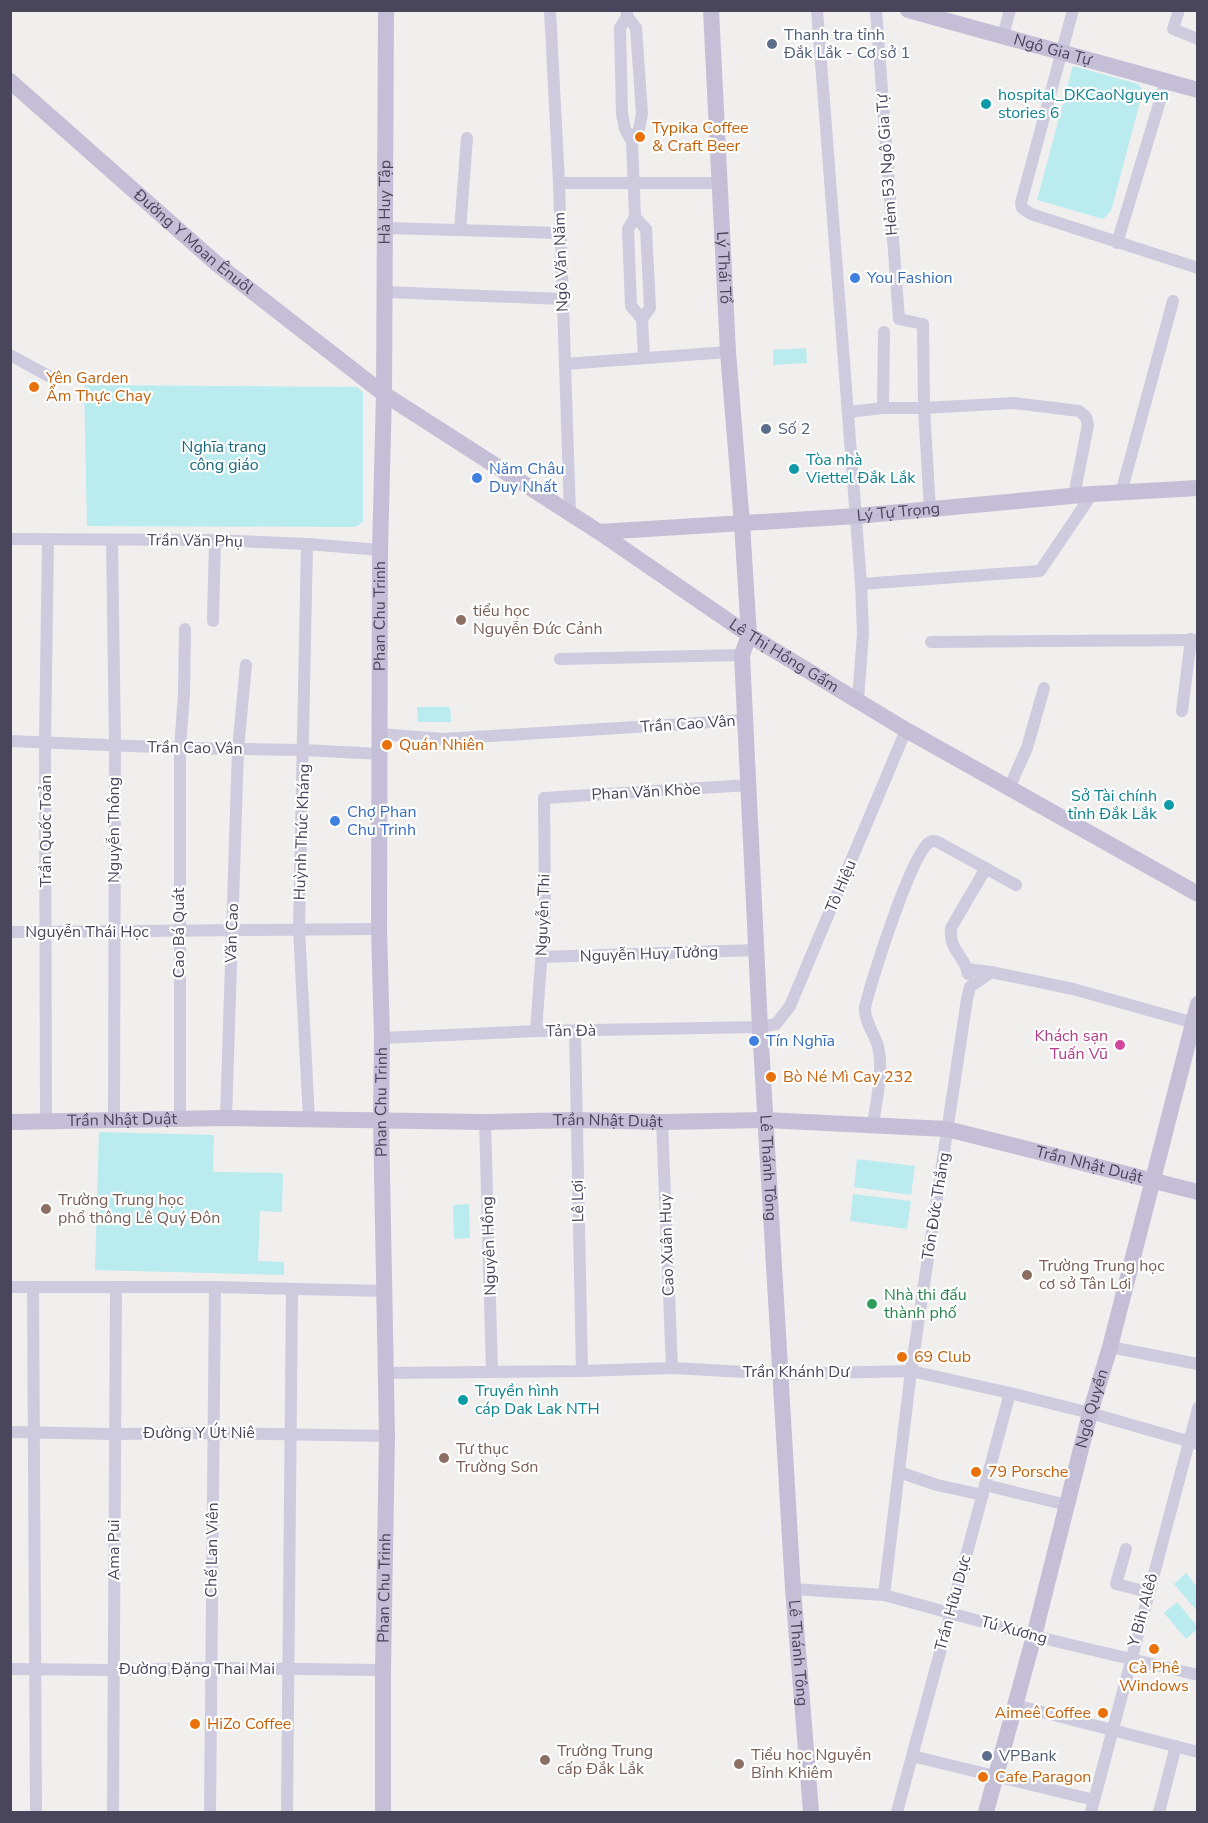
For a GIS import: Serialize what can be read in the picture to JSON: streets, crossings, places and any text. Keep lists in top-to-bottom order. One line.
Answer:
{"streets":{"street":["Ngô Gia Tự","Hẻm 53 Ngô Gia Tự","Hà Huy Tập","Đường Y Moan Ênuôl","Ngô Văn Năm","Lý Thái Tổ","Lý Tự Trọng","Trần Văn Phụ","Phan Chu Trinh","Lê Thị Hồng Gấm","Trần Cao Vân","Phan Văn Khòe","Nguyễn Thông","Trần Quốc Toản","Huỳnh Thúc Kháng","Tô Hiệu","Nguyễn Thi","Nguyễn Thái Học","Cao Bá Quát","Văn Cao","Nguyễn Huy Tưởng","Tản Đà","Trần Nhật Duật","Lê Thánh Tông","Lê Lợi","Tôn Đức Thắng","Cao Xuân Huy","Nguyên Hồng","Trần Khánh Dư","Ngô Quyền","Đường Y Út Niê","Ama Pui","Chế Lan Viên","Trần Hữu Dực","Y Bih Alêô","Tú Xương","Đường Đặng Thai Mai"]},"crossings":[["Hà Huy Tập","Đường Y Moan Ênuôl"],["Hà Huy Tập","Phan Chu Trinh"],["Hà Huy Tập","Lê Thị Hồng Gấm"],["Đường Y Moan Ênuôl","Phan Chu Trinh"],["Đường Y Moan Ênuôl","Lê Thị Hồng Gấm"],["Ngô Văn Năm","Lê Thị Hồng Gấm"],["Lý Thái Tổ","Lý Tự Trọng"],["Lý Thái Tổ","Lê Thánh Tông"],["Lý Tự Trọng","Lê Thị Hồng Gấm"],["Lý Tự Trọng","Lê Thánh Tông"],["Trần Văn Phụ","Phan Chu Trinh"],["Trần Văn Phụ","Nguyễn Thông"],["Trần Văn Phụ","Trần Quốc Toản"],["Trần Văn Phụ","Huỳnh Thúc Kháng"],["Phan Chu Trinh","Lê Thị Hồng Gấm"],["Phan Chu Trinh","Trần Cao Vân"],["Phan Chu Trinh","Nguyễn Thái Học"],["Phan Chu Trinh","Tản Đà"],["Phan Chu Trinh","Trần Nhật Duật"],["Phan Chu Trinh","Trần Khánh Dư"],["Phan Chu Trinh","Đường Y Út Niê"],["Phan Chu Trinh","Đường Đặng Thai Mai"],["Lê Thị Hồng Gấm","Tô Hiệu"],["Lê Thị Hồng Gấm","Lê Thánh Tông"],["Trần Cao Vân","Nguyễn Thông"],["Trần Cao Vân","Trần Quốc Toản"],["Trần Cao Vân","Huỳnh Thúc Kháng"],["Trần Cao Vân","Cao Bá Quát"],["Trần Cao Vân","Văn Cao"],["Trần Cao Vân","Lê Thánh Tông"],["Phan Văn Khòe","Nguyễn Thi"],["Phan Văn Khòe","Lê Thánh Tông"],["Nguyễn Thông","Nguyễn Thái Học"],["Nguyễn Thông","Trần Nhật Duật"],["Trần Quốc Toản","Nguyễn Thái Học"],["Trần Quốc Toản","Trần Nhật Duật"],["Huỳnh Thúc Kháng","Nguyễn Thái Học"],["Huỳnh Thúc Kháng","Trần Nhật Duật"],["Tô Hiệu","Tản Đà"],["Tô Hiệu","Lê Thánh Tông"],["Nguyễn Thi","Nguyễn Huy Tưởng"],["Nguyễn Thi","Tản Đà"],["Nguyễn Thái Học","Cao Bá Quát"],["Nguyễn Thái Học","Văn Cao"],["Cao Bá Quát","Trần Nhật Duật"],["Văn Cao","Trần Nhật Duật"],["Nguyễn Huy Tưởng","Lê Thánh Tông"],["Tản Đà","Lê Thánh Tông"],["Tản Đà","Lê Lợi"],["Trần Nhật Duật","Lê Thánh Tông"],["Trần Nhật Duật","Lê Lợi"],["Trần Nhật Duật","Tôn Đức Thắng"],["Trần Nhật Duật","Cao Xuân Huy"],["Trần Nhật Duật","Nguyên Hồng"],["Trần Nhật Duật","Ngô Quyền"],["Lê Thánh Tông","Trần Khánh Dư"],["Lê Thánh Tông","Tú Xương"],["Lê Lợi","Trần Khánh Dư"],["Tôn Đức Thắng","Trần Khánh Dư"],["Tôn Đức Thắng","Tú Xương"],["Cao Xuân Huy","Trần Khánh Dư"],["Nguyên Hồng","Trần Khánh Dư"],["Trần Khánh Dư","Ngô Quyền"],["Trần Khánh Dư","Trần Hữu Dực"],["Trần Khánh Dư","Y Bih Alêô"],["Ngô Quyền","Tú Xương"],["Đường Y Út Niê","Ama Pui"],["Đường Y Út Niê","Chế Lan Viên"],["Ama Pui","Đường Đặng Thai Mai"],["Chế Lan Viên","Đường Đặng Thai Mai"],["Trần Hữu Dực","Tú Xương"],["Y Bih Alêô","Tú Xương"]],"parks":["Nghĩa trang công giáo"],"places":["Thanh tra tỉnh Đắk Lắk - Cơ sở 1","hospital_DKCaoNguyen stories 6","Typika Coffee & Craft Beer","You Fashion","Yên Garden Ẩm Thực Chay","Số 2","Tòa nhà Viettel Đắk Lắk","Năm Châu Duy Nhất","tiểu học Nguyễn Đức Cảnh","Quán Nhiên","Sở Tài chính tỉnh Đắk Lắk","Chợ Phan Chu Trinh","Tín Nghĩa","Khách sạn Tuấn Vũ","Bò Né Mì Cay 232","Trường Trung học phổ thông Lê Quý Đôn","Trường Trung học cơ sở Tân Lợi","Nhà thi đấu thành phố","69 Club","Truyền hình cáp Dak Lak NTH","Tư thục Trường Sơn","79 Porsche","Cà Phê Windows","Aimeê Coffee","HiZo Coffee","VPBank","Trường Trung cấp Đắk Lắk","Tiểu học Nguyễn Bỉnh Khiêm","Cafe Paragon"]}
